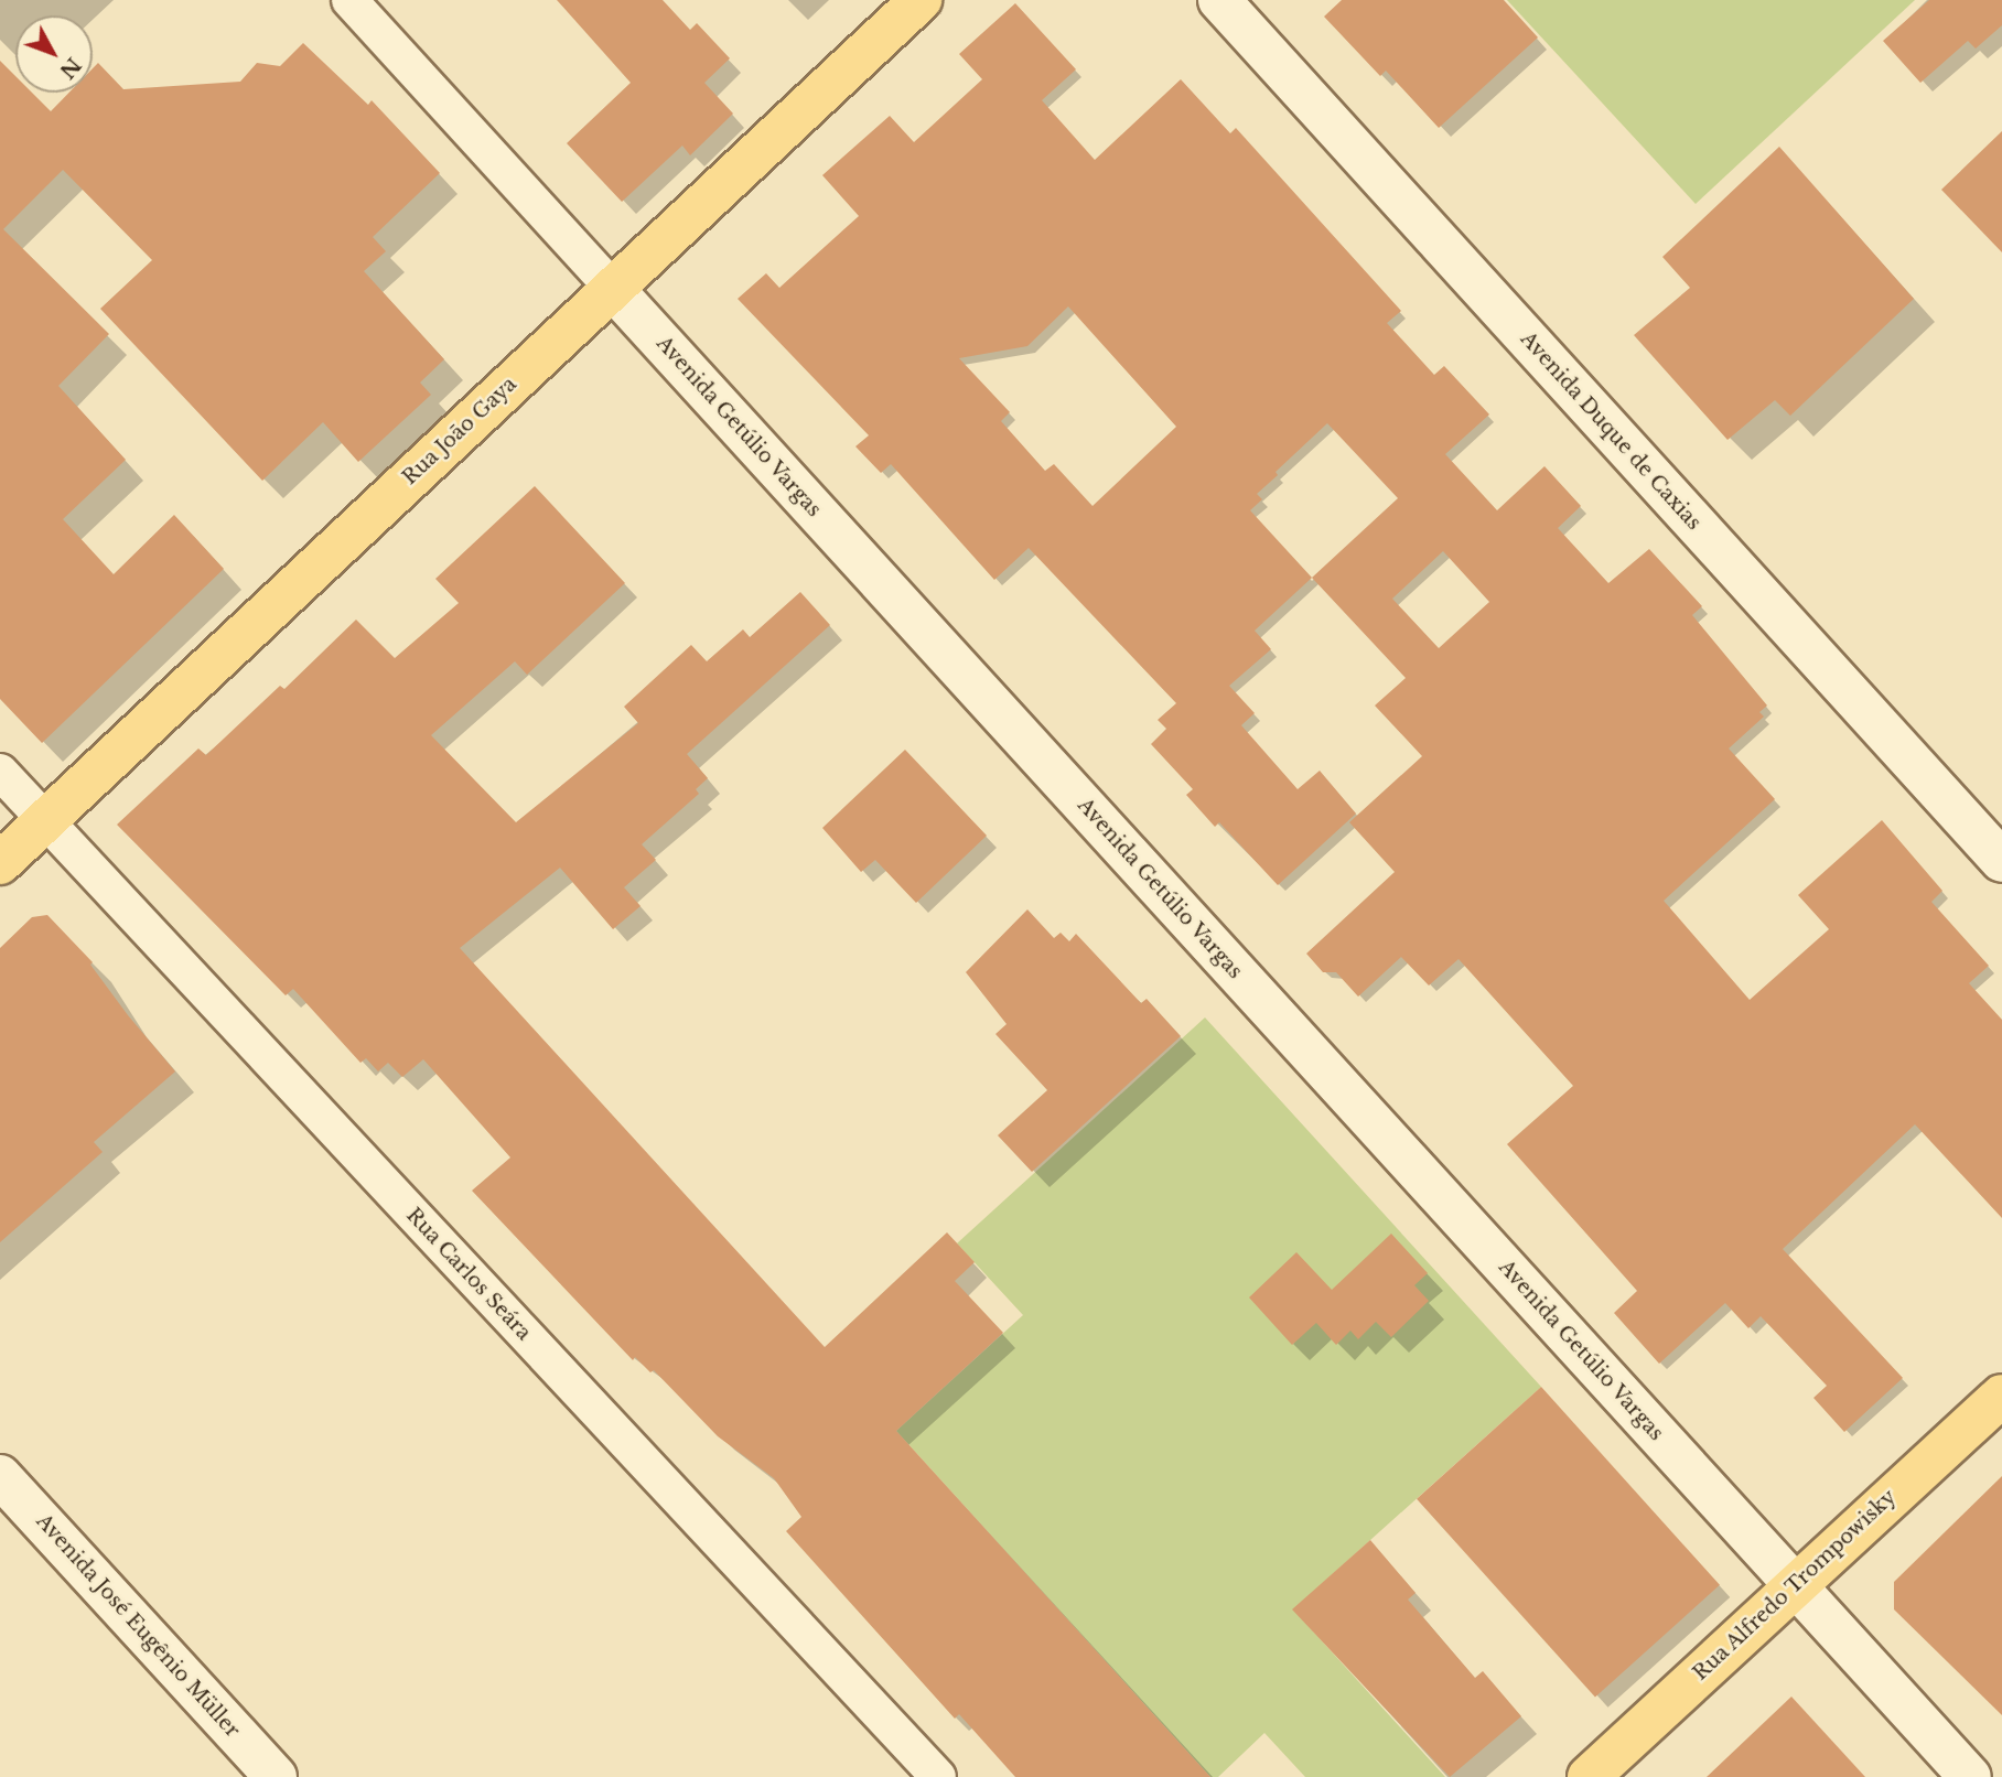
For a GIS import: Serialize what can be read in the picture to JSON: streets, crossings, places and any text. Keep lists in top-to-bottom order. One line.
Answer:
{"streets":{"main road":["Rua João Gaya","Rua Alfredo Trompowisky"],"street":["Avenida Getúlio Vargas","Avenida Duque de Caxias","Rua Carlos Seára","Avenida José Eugênio Müller"]},"crossings":[["Avenida Getúlio Vargas","Rua João Gaya"],["Avenida Getúlio Vargas","Rua Alfredo Trompowisky"],["Rua João Gaya","Rua Carlos Seára"]],"north":"bottom right"}
